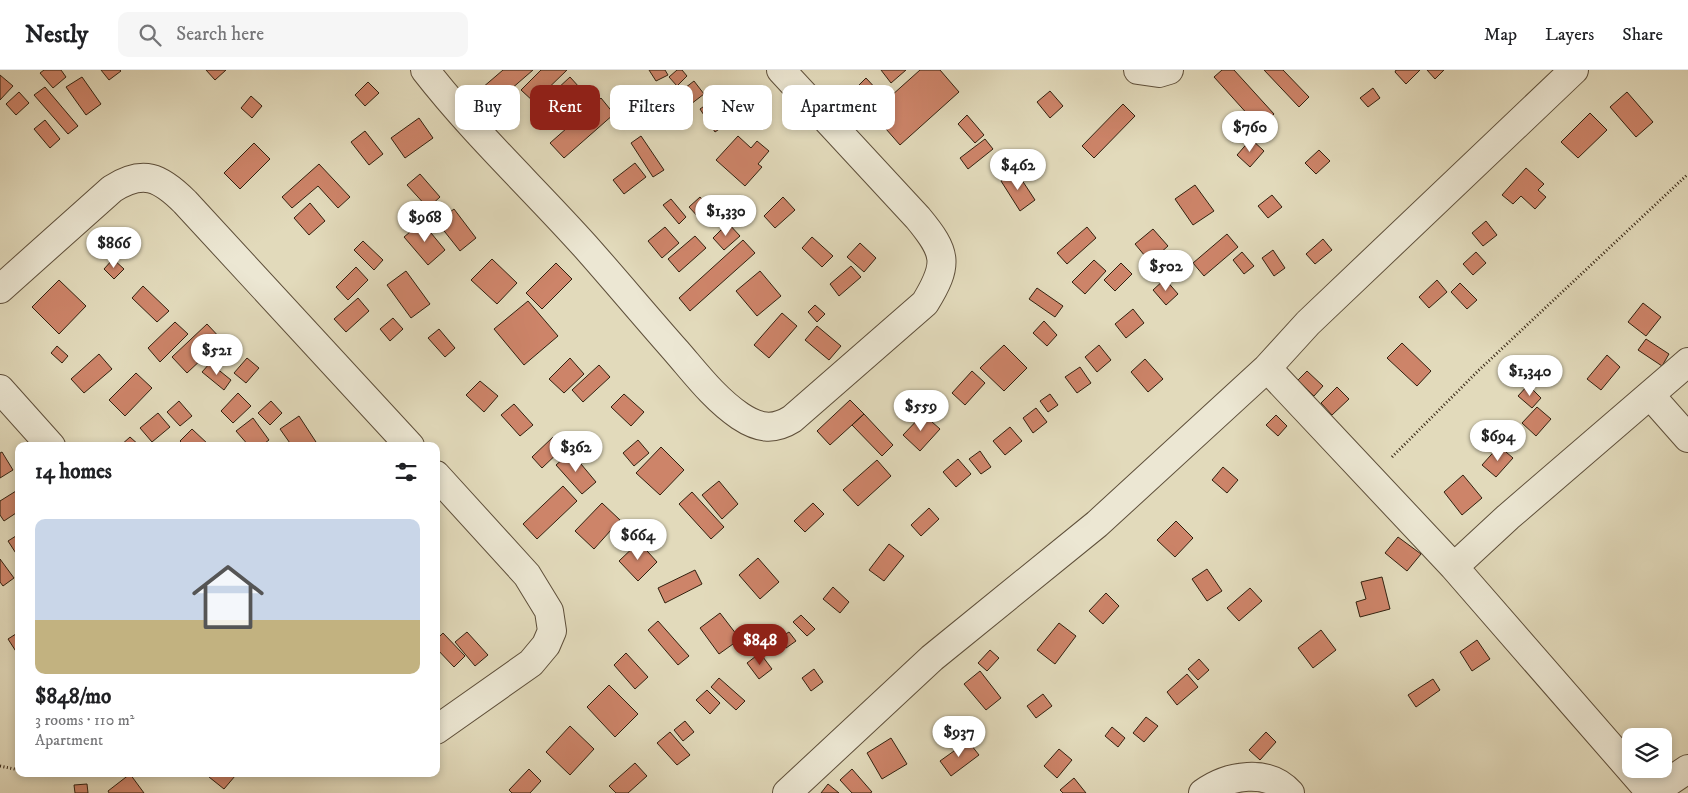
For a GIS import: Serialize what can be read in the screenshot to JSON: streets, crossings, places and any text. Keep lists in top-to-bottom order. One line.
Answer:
{"page":{"header":"Nestly","search":"Search here","nav":["Map","Layers","Share"],"chip":["Buy","Rent","Filters","New","Apartment"],"price":["$760","$462","$1,330","$968","$866","$502","$521","$1,340","$559","$694","$362","$664","$848","$937"],"heading":"14 homes","list":[{"name":"$848/mo","note":"3 rooms · 110 m² · Apartment"}]}}
